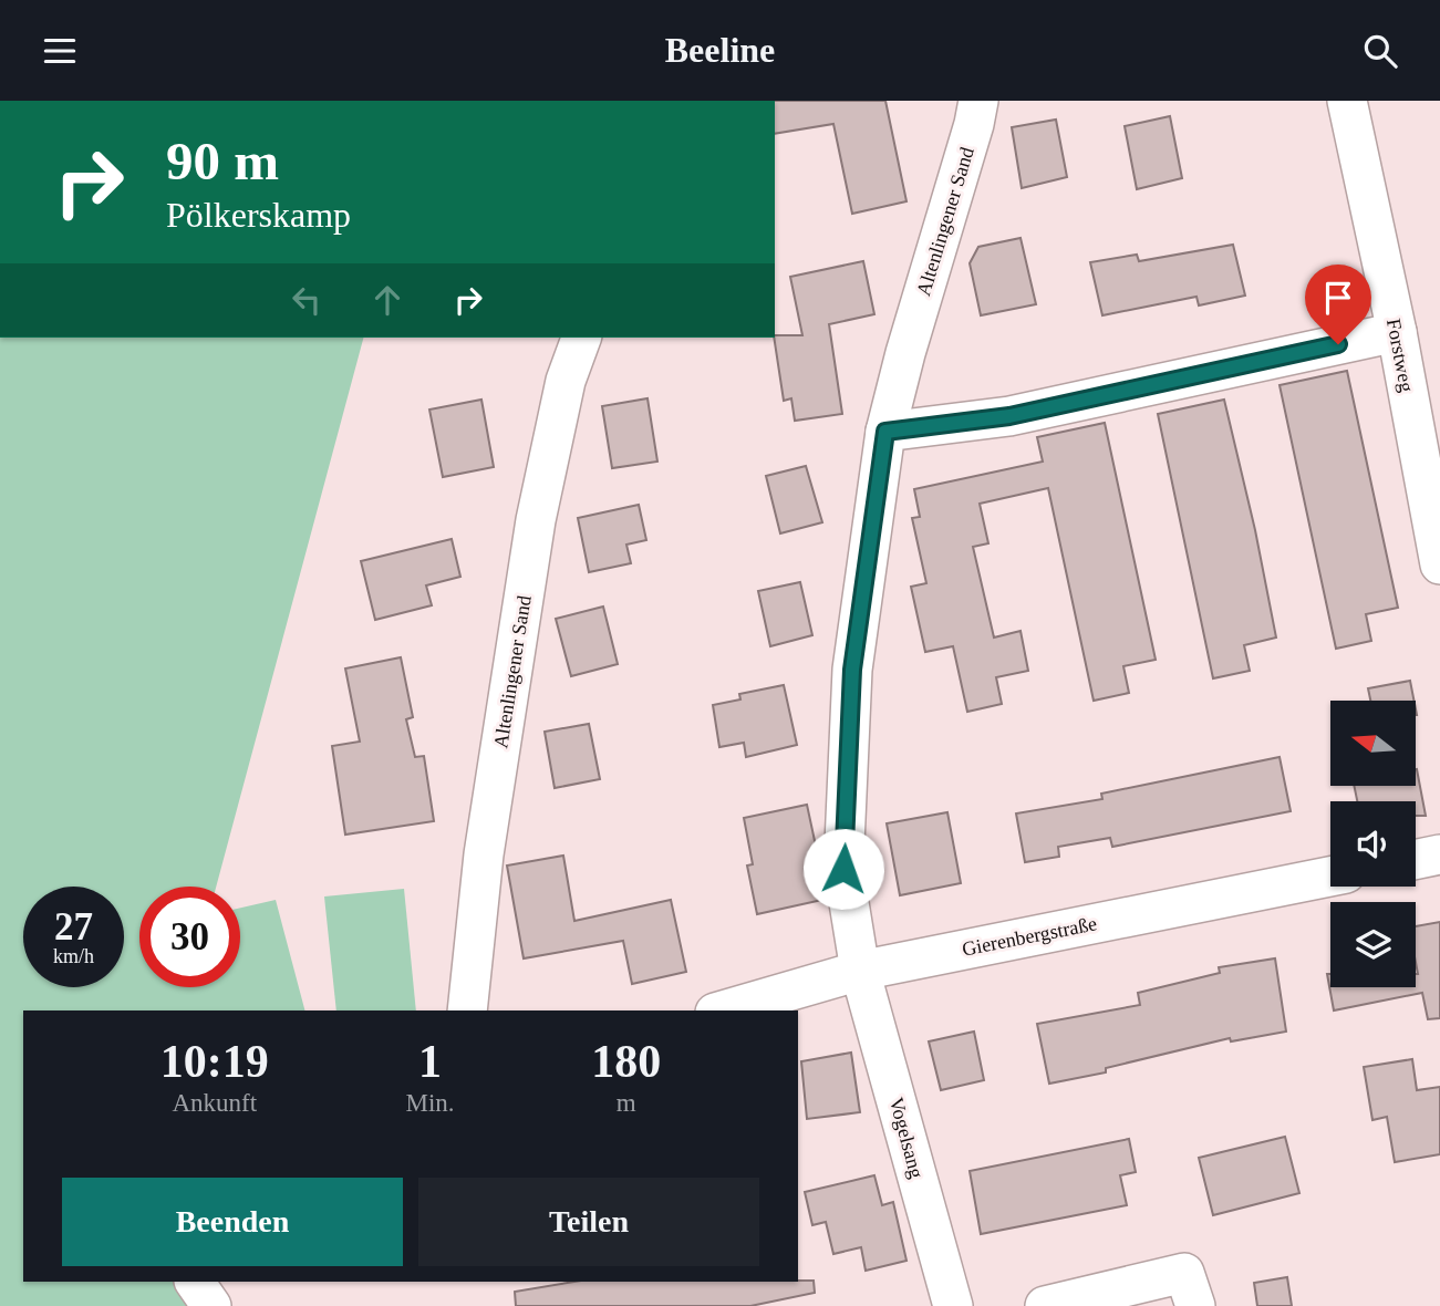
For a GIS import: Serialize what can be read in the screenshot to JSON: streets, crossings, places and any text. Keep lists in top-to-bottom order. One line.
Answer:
{"streets":{"street":["Altenlingener Sand","Forstweg","Gierenbergstraße","Vogelsang"]},"crossings":[["Altenlingener Sand","Gierenbergstraße"],["Altenlingener Sand","Vogelsang"],["Gierenbergstraße","Vogelsang"]],"north":"left","page":{"header":"Beeline","turn":["90 m","Pölkerskamp"],"speed":"27 km/h","limit":"30","eta":["10:19","Ankunft","1","Min.","180","m"],"buttons":["Beenden","Teilen"]}}
